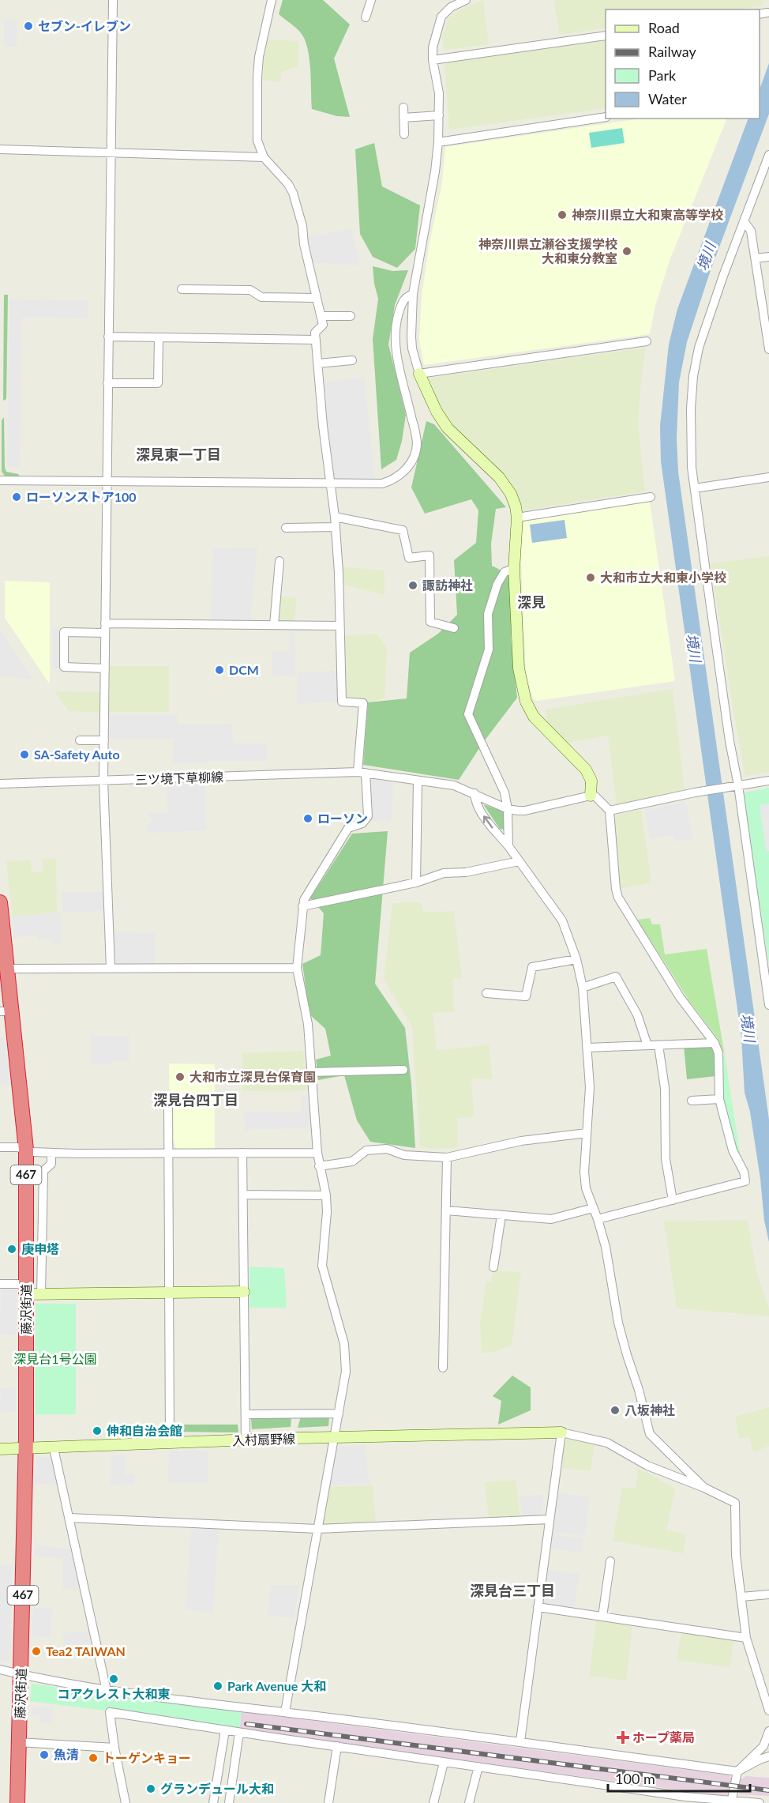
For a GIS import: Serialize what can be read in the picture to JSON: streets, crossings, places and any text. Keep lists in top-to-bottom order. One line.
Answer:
{"streets":{"highway":["467","藤沢街道"],"street":["三ツ境下草柳線","入村扇野線"]},"crossings":[["藤沢街道","入村扇野線"]],"districts":["深見東一丁目","深見","深見台四丁目","深見台三丁目"],"water":["境川"],"parks":["深見台1号公園"],"places":{"other":["セブン-イレブン","神奈川県立大和東高等学校","神奈川県立瀬谷支援学校 大和東分教室","ローソンストア100","大和市立大和東小学校","諏訪神社","DCM","SA-Safety Auto","ローソン","大和市立深見台保育園","庚申塔","八坂神社","伸和自治会館","Tea2 TAIWAN","コアクレスト大和東","Park Avenue 大和","魚清","トーゲンキョー","グランデュール大和"],"health":["ホープ薬局"]},"legend":["Road","Railway","Park","Water"],"scale_bar":"100 m"}
